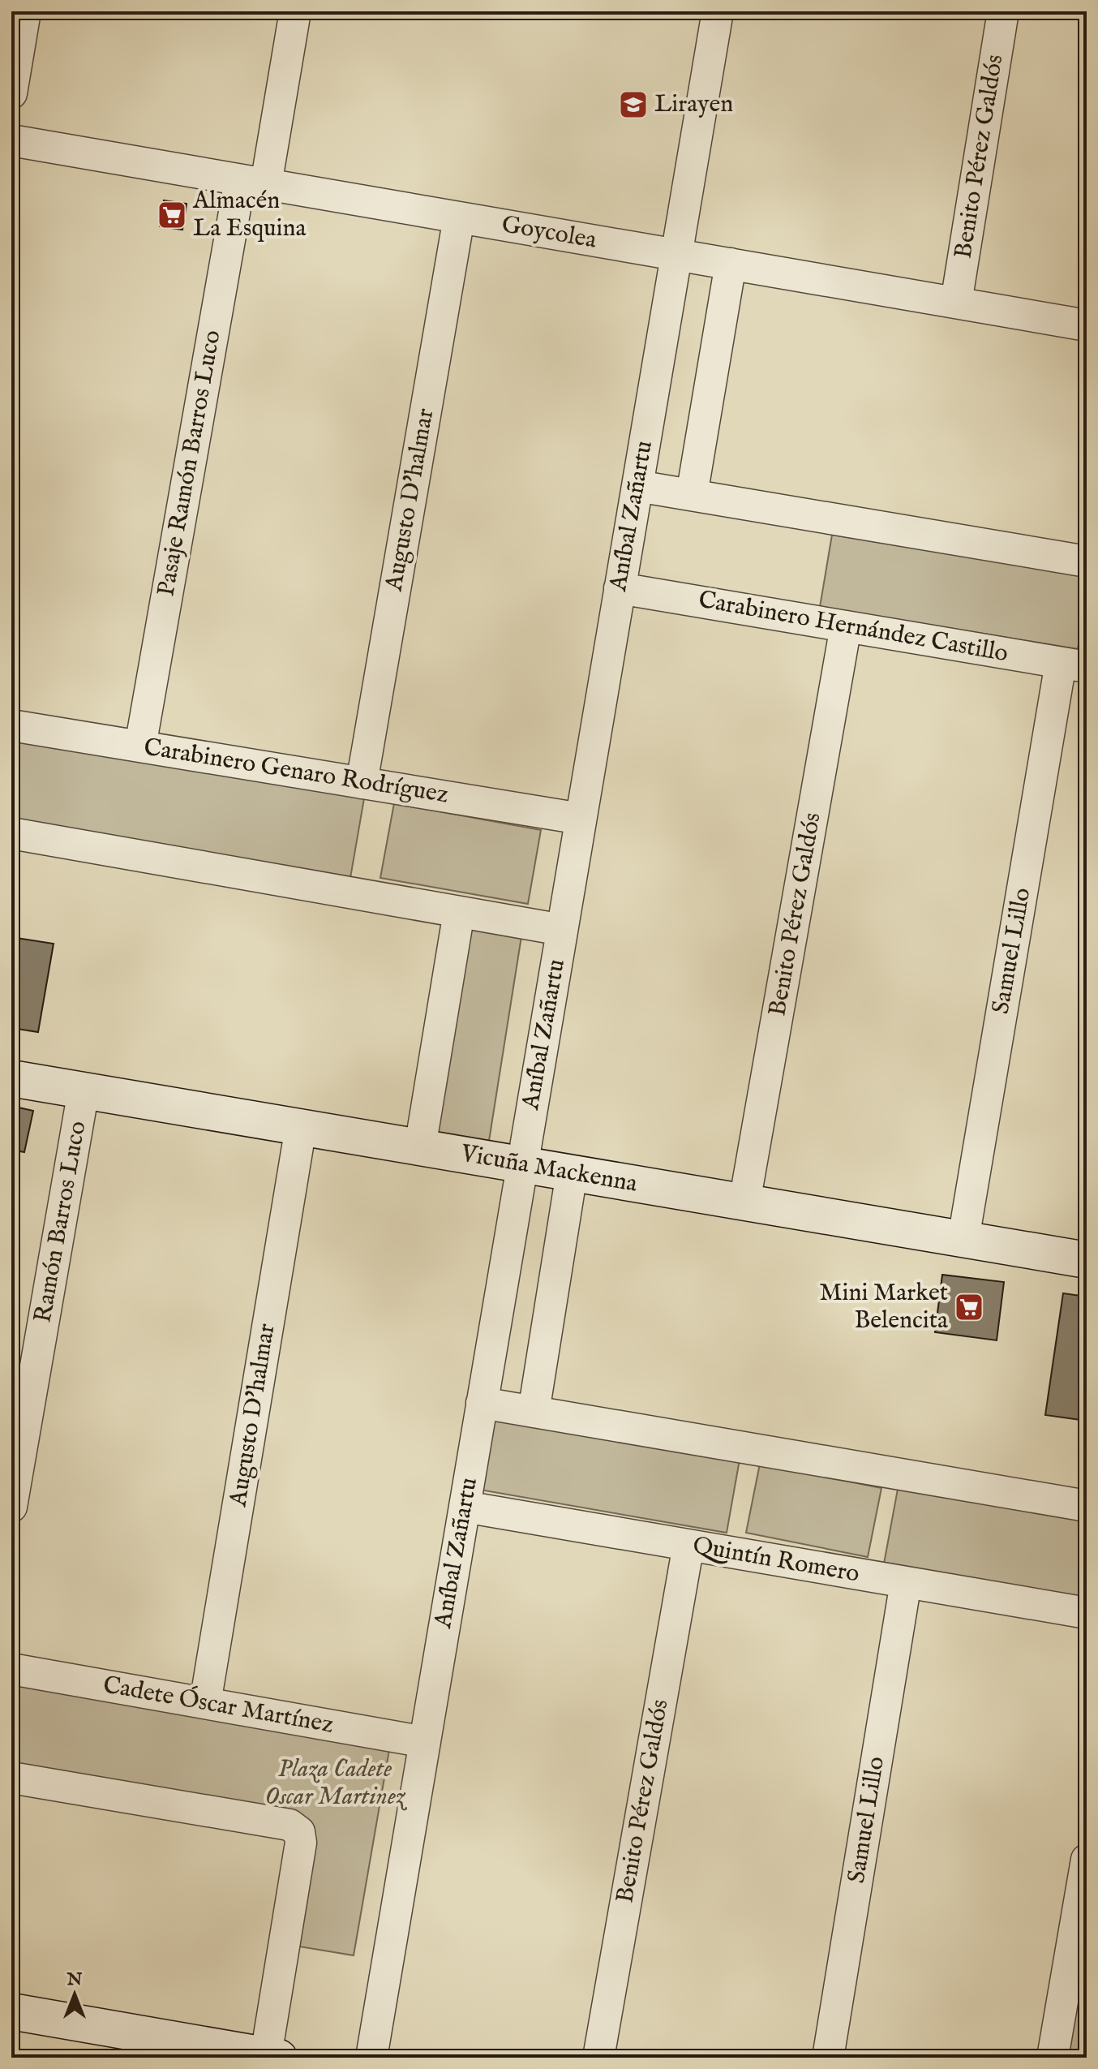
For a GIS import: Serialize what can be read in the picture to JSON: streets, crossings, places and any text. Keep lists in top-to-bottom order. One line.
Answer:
{"streets":{"main road":["Vicuña Mackenna"],"street":["Benito Pérez Galdós","Goycolea","Pasaje Ramón Barros Luco","Augusto D'halmar","Aníbal Zañartu","Carabinero Hernández Castillo","Carabinero Genaro Rodríguez","Samuel Lillo","Ramón Barros Luco","Quintín Romero","Cadete Óscar Martínez"]},"crossings":[["Benito Pérez Galdós","Goycolea"],["Benito Pérez Galdós","Carabinero Hernández Castillo"],["Benito Pérez Galdós","Vicuña Mackenna"],["Benito Pérez Galdós","Quintín Romero"],["Goycolea","Pasaje Ramón Barros Luco"],["Goycolea","Augusto D'halmar"],["Goycolea","Aníbal Zañartu"],["Pasaje Ramón Barros Luco","Carabinero Genaro Rodríguez"],["Augusto D'halmar","Carabinero Genaro Rodríguez"],["Augusto D'halmar","Vicuña Mackenna"],["Augusto D'halmar","Cadete Óscar Martínez"],["Aníbal Zañartu","Carabinero Hernández Castillo"],["Aníbal Zañartu","Carabinero Genaro Rodríguez"],["Aníbal Zañartu","Vicuña Mackenna"],["Aníbal Zañartu","Quintín Romero"],["Aníbal Zañartu","Cadete Óscar Martínez"],["Carabinero Hernández Castillo","Samuel Lillo"],["Samuel Lillo","Vicuña Mackenna"],["Samuel Lillo","Quintín Romero"],["Vicuña Mackenna","Ramón Barros Luco"]],"parks":["Plaza Cadete Oscar Martinez"],"places":{"school or university":["Lirayen"],"supermarket":["Almacén La Esquina","Mini Market Belencita"]},"north":"top"}
